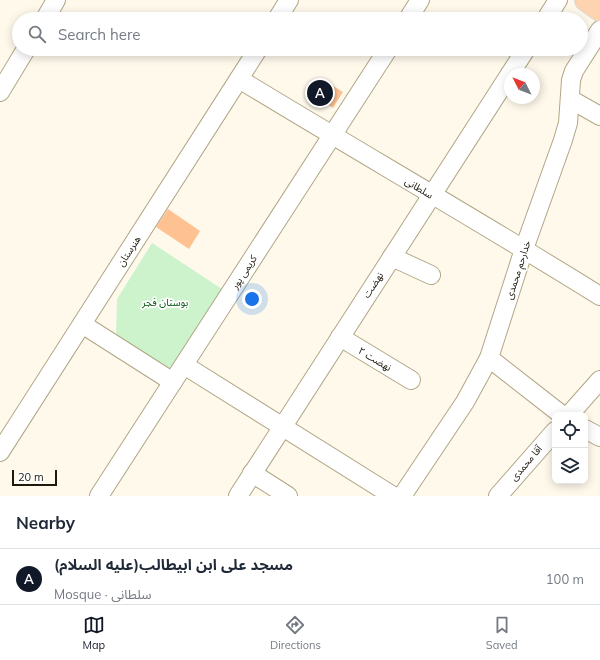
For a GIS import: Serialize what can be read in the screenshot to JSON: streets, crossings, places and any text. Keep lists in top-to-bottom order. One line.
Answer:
{"streets":{"street":["سلطانی","هنرستان","خدارحم محمدی","کریمی پور","نهضت","نهضت ۲","آقا محمدی"]},"crossings":[["سلطانی","هنرستان"],["سلطانی","خدارحم محمدی"],["سلطانی","کریمی پور"],["سلطانی","نهضت"],["نهضت","نهضت ۲"]],"parks":["بوستان فجر"],"scale_bar":"20 m","north":"top left","page":{"search":"Search here","pins":"A","scale":"20 m","heading":"Nearby","list":[{"mark":"A","name":"مسجد علی ابن ابیطالب(علیه السلام)","note":"Mosque · سلطانی","value":"100 m"}],"nav":["Map","Directions","Saved"]}}
